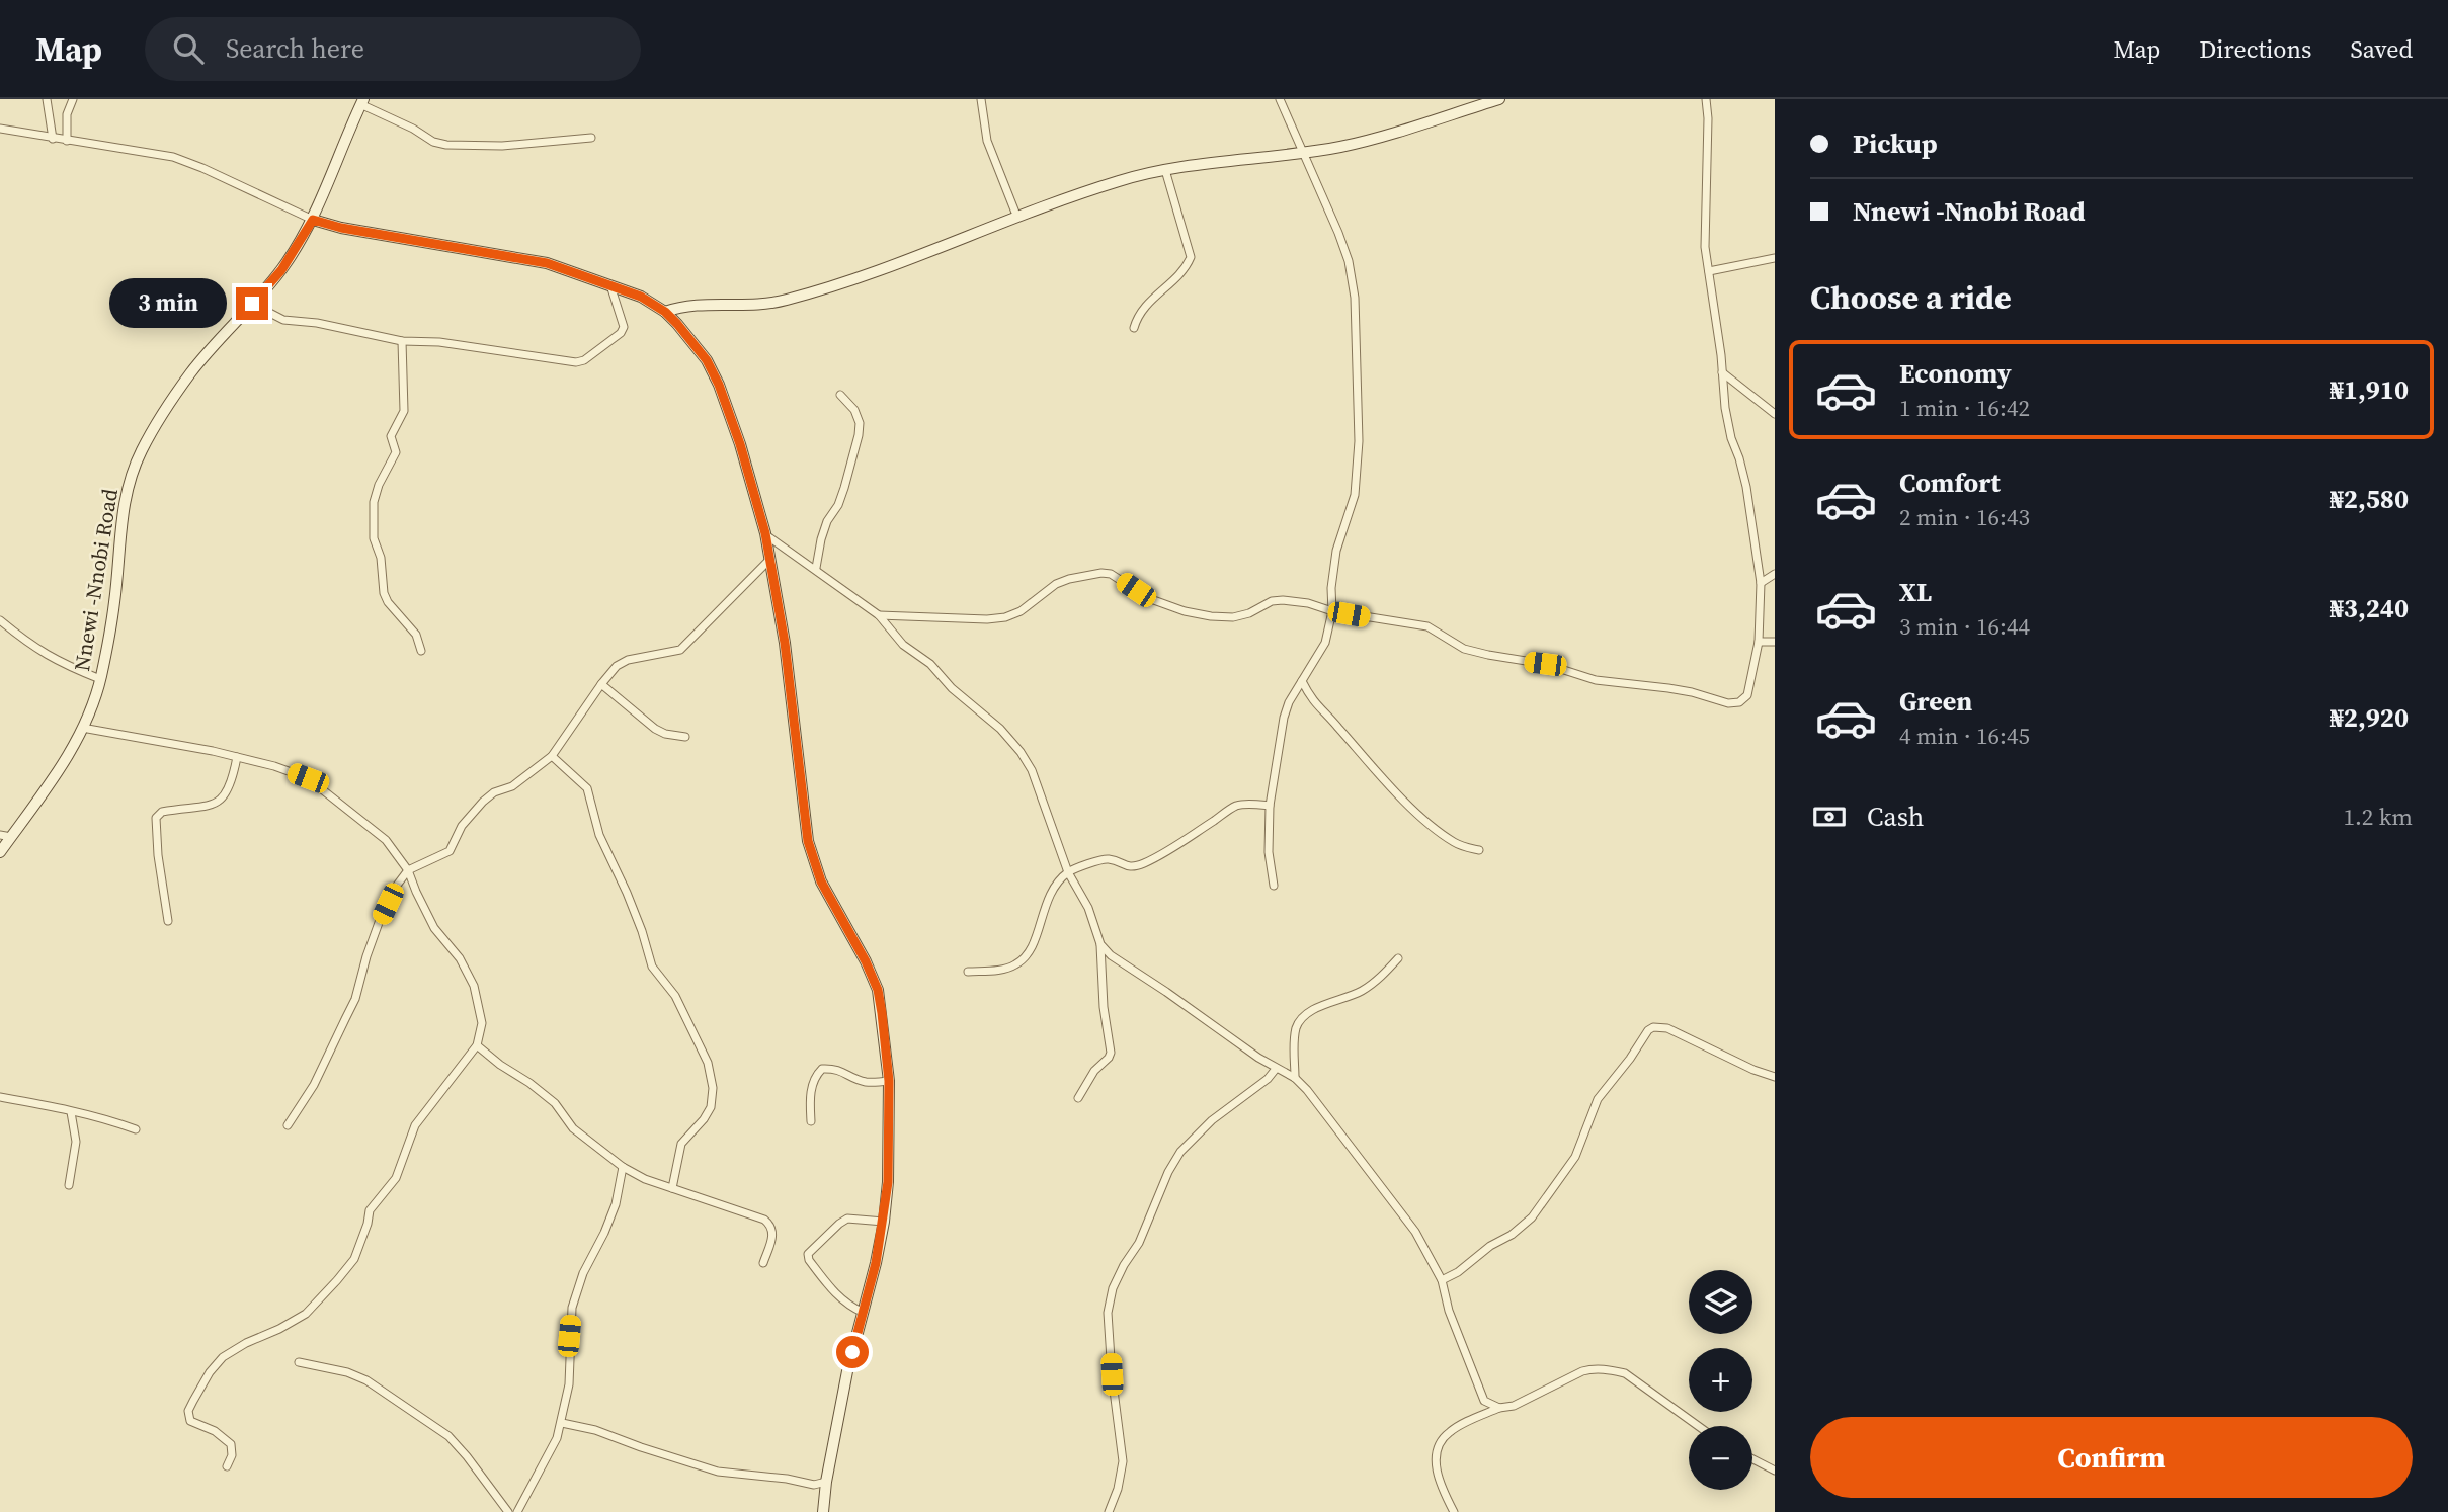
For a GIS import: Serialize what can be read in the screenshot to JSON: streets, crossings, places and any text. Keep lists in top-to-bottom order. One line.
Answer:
{"streets":{"main road":["Nnewi -Nnobi Road"]},"page":{"header":"Map","search":"Search here","nav":["Map","Directions","Saved"],"banner":["Pickup","Nnewi -Nnobi Road"],"heading":"Choose a ride","bubble":"3 min","list":[{"name":"Economy","note":"1 min · 16:42","value":"₦1,910"},{"name":"Comfort","note":"2 min · 16:43","value":"₦2,580"},{"name":"XL","note":"3 min · 16:44","value":"₦3,240"},{"name":"Green","note":"4 min · 16:45","value":"₦2,920"}],"pay":["Cash","1.2 km"],"map_buttons":["+","−"],"buttons":"Confirm"}}
